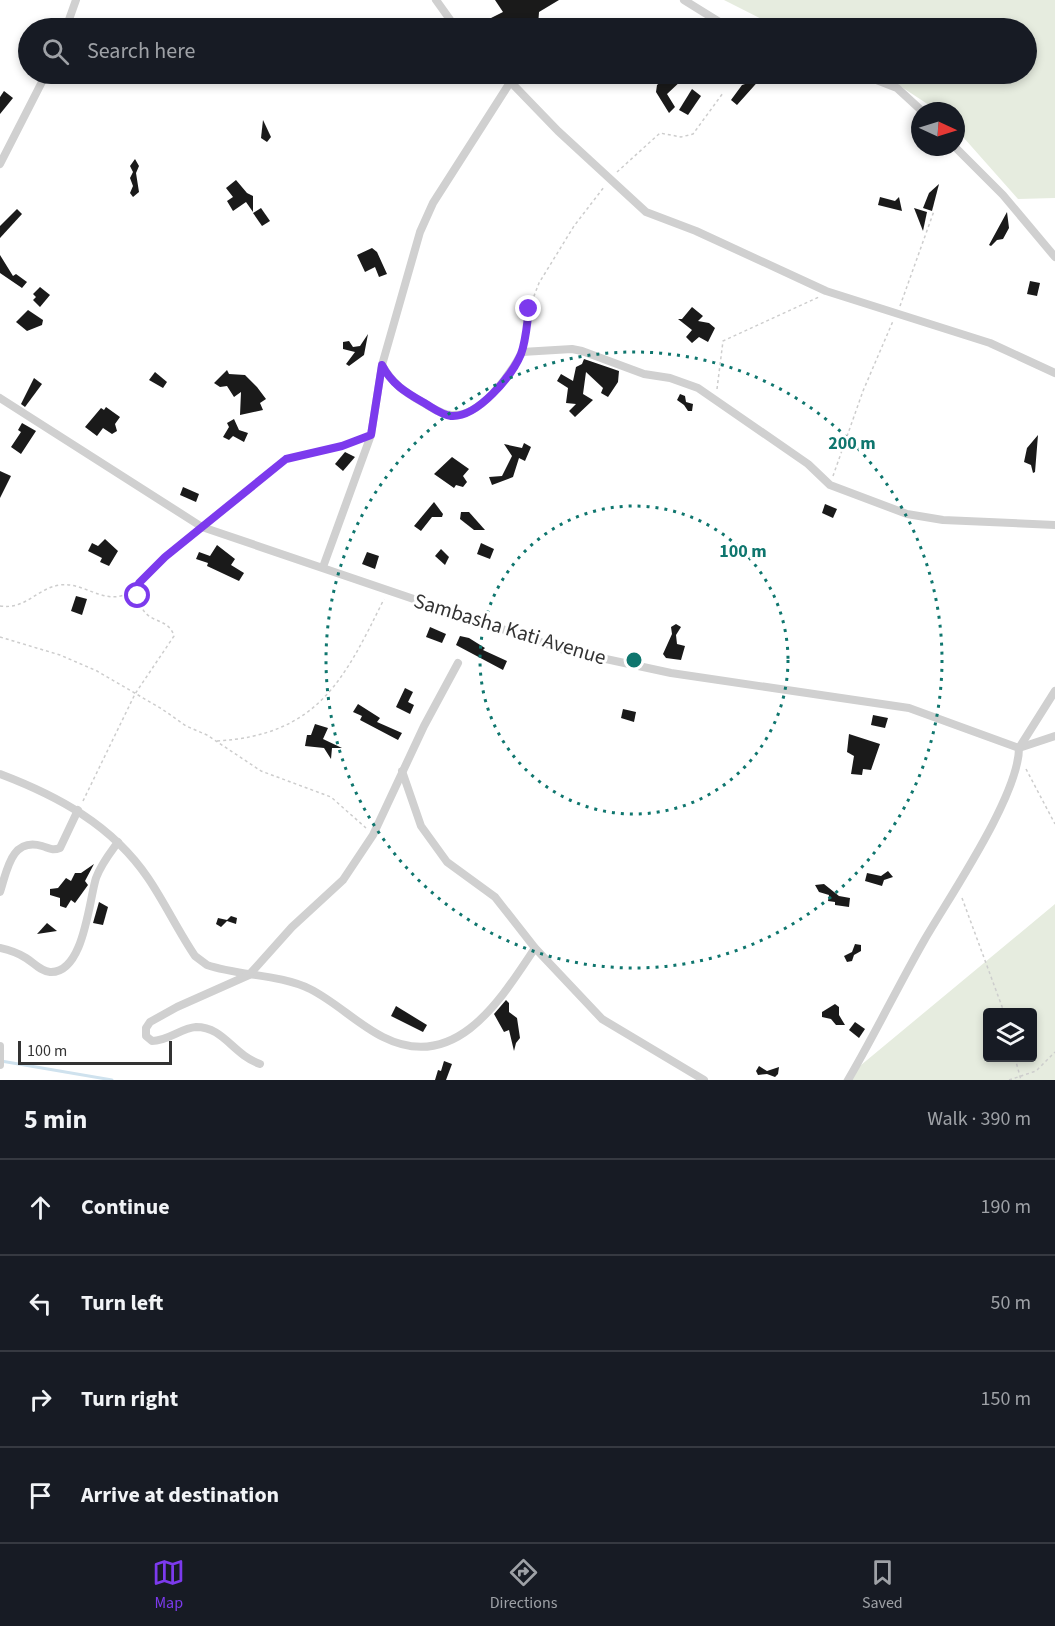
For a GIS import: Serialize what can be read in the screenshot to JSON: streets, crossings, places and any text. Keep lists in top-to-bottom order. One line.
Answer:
{"streets":{"street":["Sambasha Kati Avenue"]},"scale_bar":"100 m","north":"right","page":{"search":"Search here","scale":"100 m","heading":["5 min","Walk · 390 m"],"list":[["Continue","190 m"],["Turn left","50 m"],["Turn right","150 m"],"Arrive at destination"],"nav":["Map","Directions","Saved"]},"rings":["200 m","100 m"]}
